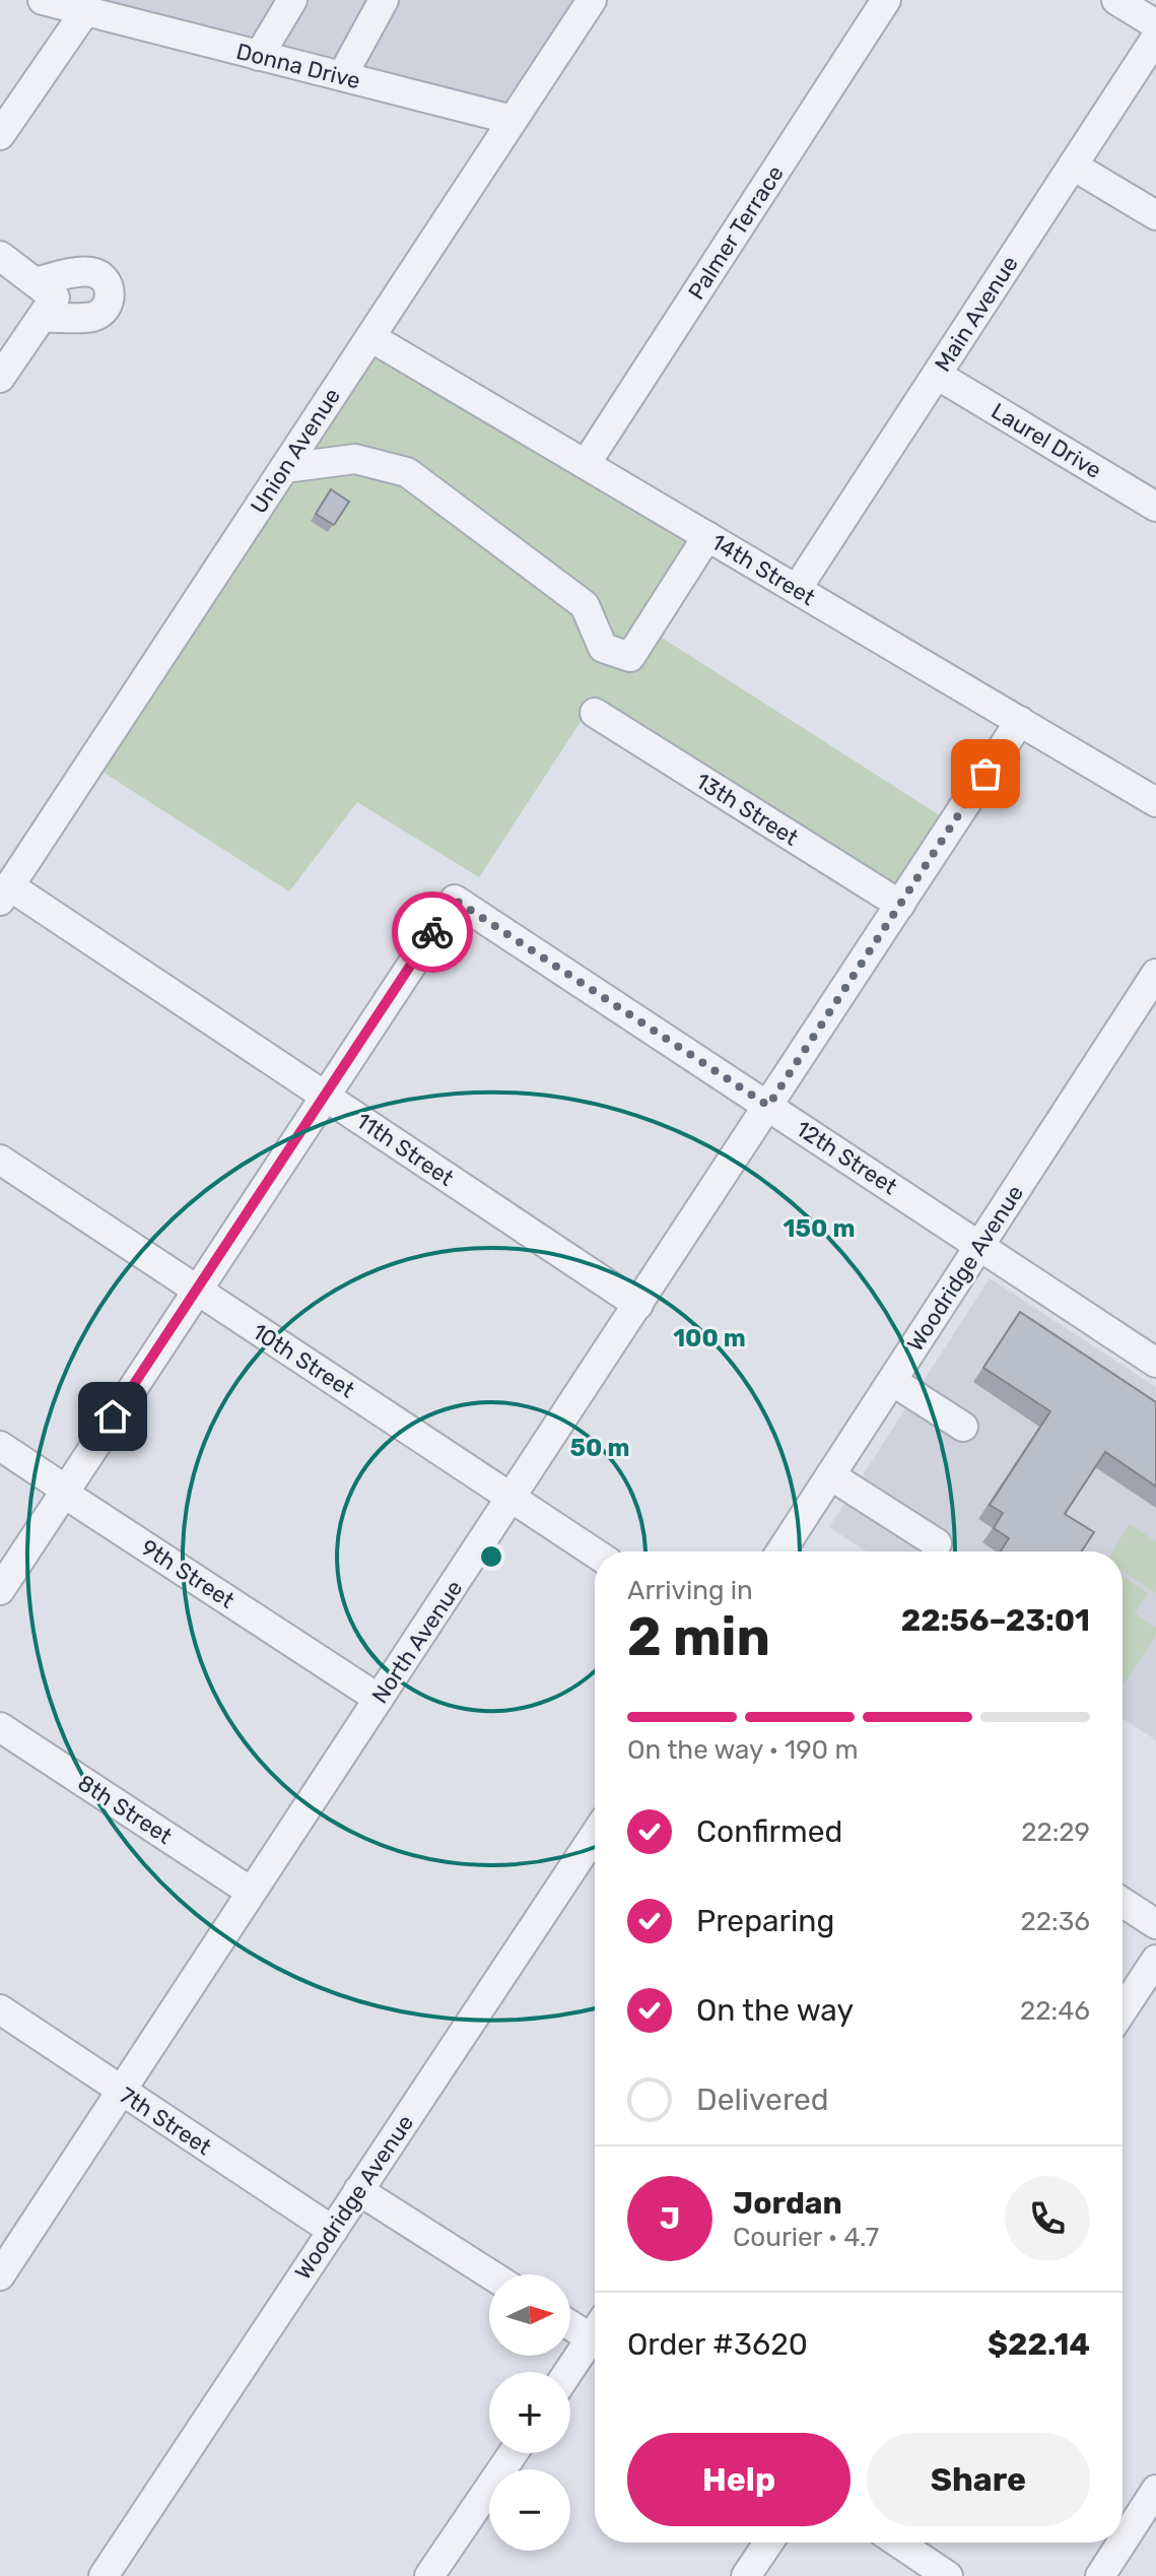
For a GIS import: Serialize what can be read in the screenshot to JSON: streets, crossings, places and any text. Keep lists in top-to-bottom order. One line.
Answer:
{"streets":{"street":["Donna Drive","Palmer Terrace","Main Avenue","Laurel Drive","Union Avenue","14th Street","13th Street","11th Street","12th Street","Woodridge Avenue","10th Street","9th Street","North Avenue","8th Street","7th Street"]},"crossings":[["Donna Drive","Union Avenue"],["Palmer Terrace","14th Street"],["Main Avenue","Laurel Drive"],["Main Avenue","14th Street"],["Union Avenue","14th Street"],["Union Avenue","11th Street"],["14th Street","North Avenue"],["13th Street","North Avenue"],["11th Street","12th Street"],["11th Street","North Avenue"],["12th Street","Woodridge Avenue"],["12th Street","North Avenue"],["Woodridge Avenue","7th Street"],["10th Street","North Avenue"],["9th Street","North Avenue"],["North Avenue","8th Street"],["North Avenue","7th Street"]],"north":"right","page":{"heading":["2 min","Arriving in","22:56–23:01"],"panel":["Jordan","Courier · 4.7","Order #3620","$22.14"],"bar":"On the way · 190 m","list":[["Confirmed","22:29"],["Preparing","22:36"],["On the way","22:46"],"Delivered"],"round":"J","map_buttons":["+","−"],"buttons":["Help","Share"]},"rings":["150 m","100 m","50 m"]}
